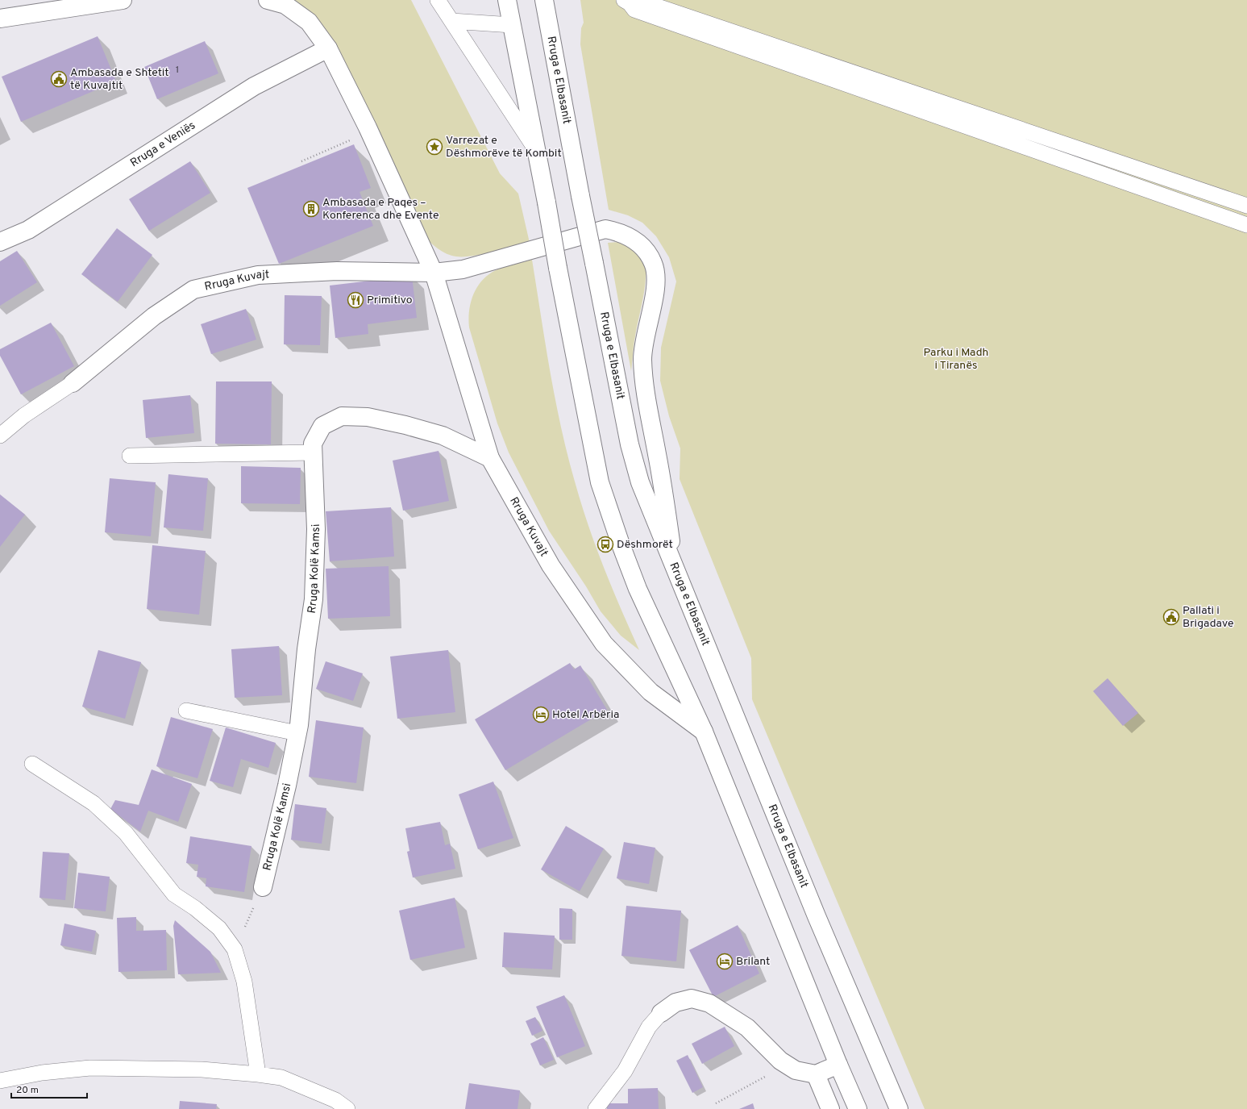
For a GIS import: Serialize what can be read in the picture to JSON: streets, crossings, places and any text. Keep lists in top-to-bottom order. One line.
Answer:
{"streets":{"main road":["Rruga e Elbasanit","Rruga e Veniës","Rruga Kuvajt","Rruga Kolë Kamsi"]},"crossings":[["Rruga e Veniës","Rruga Kuvajt"],["Rruga Kuvajt","Rruga Kolë Kamsi"]],"parks":["Parku i Madh i Tiranës"],"places":{"public building":["Ambasada e Shtetit të Kuvajtit","Pallati i Brigadave"],"place":["Varrezat e Dëshmorëve të Kombit"],"building":["Ambasada e Paqes – Konferenca dhe Evente"],"restaurant":["Primitivo"],"bus stop":["Dëshmorët"],"hotel":["Hotel Arbëria","Brilant"]},"house_numbers":["1"],"scale_bar":"20 m"}
